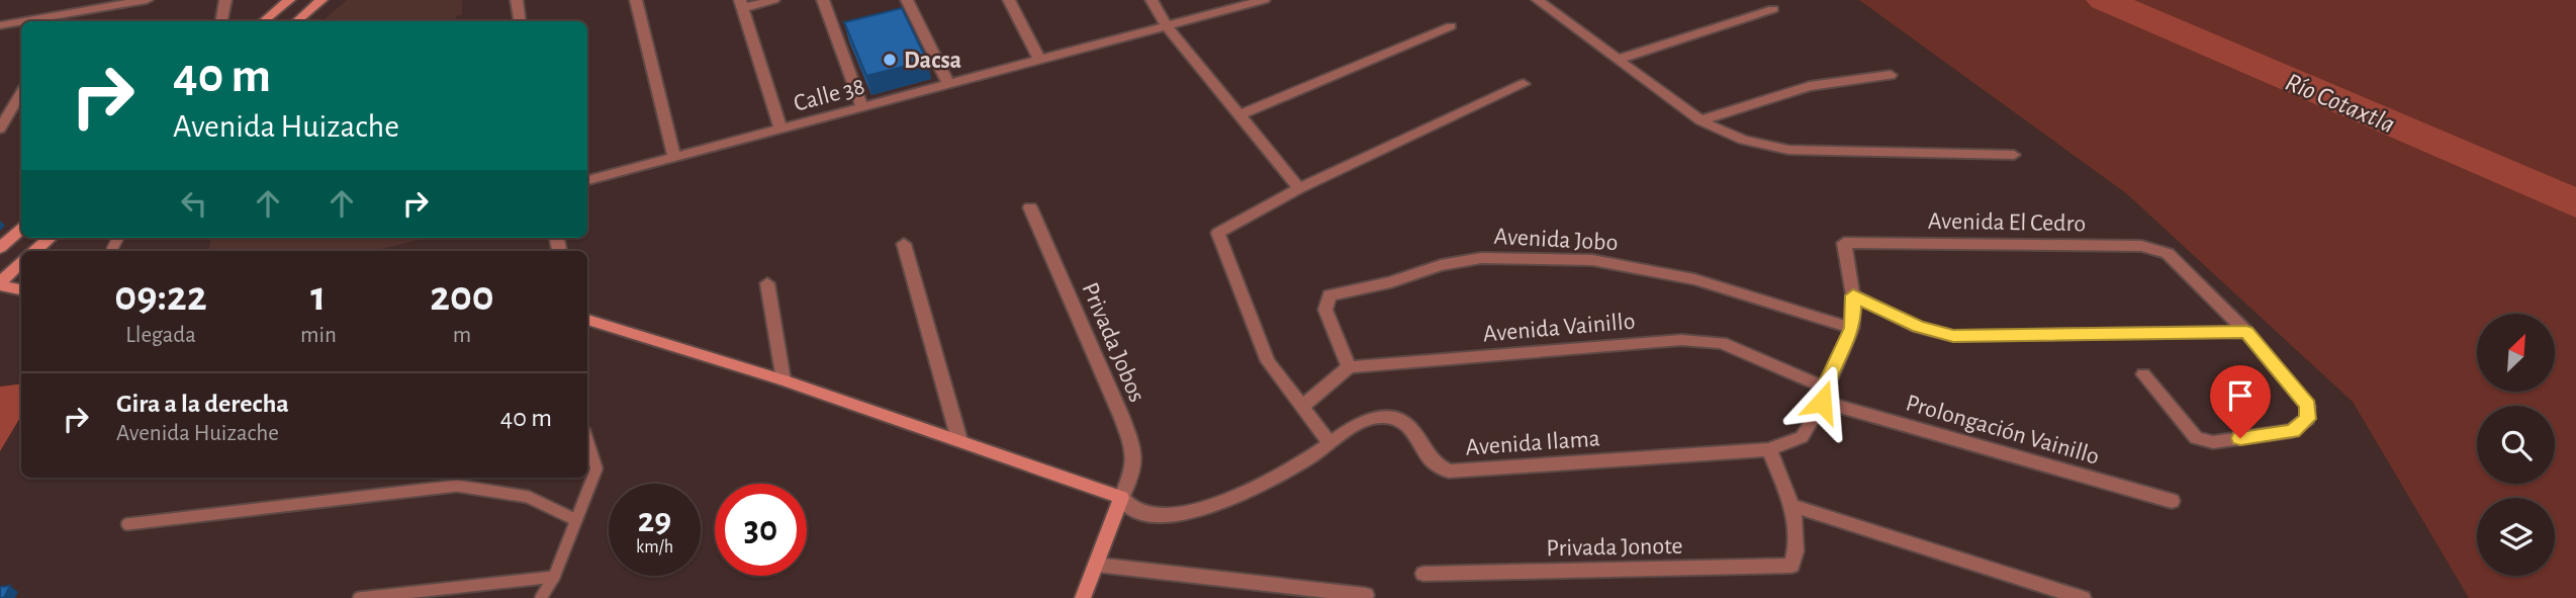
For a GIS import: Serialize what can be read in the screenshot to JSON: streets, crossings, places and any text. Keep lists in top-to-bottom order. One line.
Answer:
{"streets":{"street":["Calle 38","Avenida El Cedro","Avenida Jobo","Avenida Vainillo","Privada Jobos","Prolongación Vainillo","Avenida Ilama","Privada Jonote"]},"crossings":[["Avenida Jobo","Avenida Vainillo"],["Avenida Jobo","Avenida Ilama"],["Avenida Vainillo","Prolongación Vainillo"],["Avenida Vainillo","Avenida Ilama"],["Privada Jobos","Avenida Ilama"],["Prolongación Vainillo","Avenida Ilama"]],"water":["Río Cotaxtla"],"places":["Dacsa"],"north":"top right","page":{"turn":["40 m","Avenida Huizache"],"eta":["09:22","Llegada","1","min","200","m"],"list":[{"name":"Gira a la derecha","note":"Avenida Huizache","value":"40 m"}],"speed":"29 km/h","limit":"30"}}
